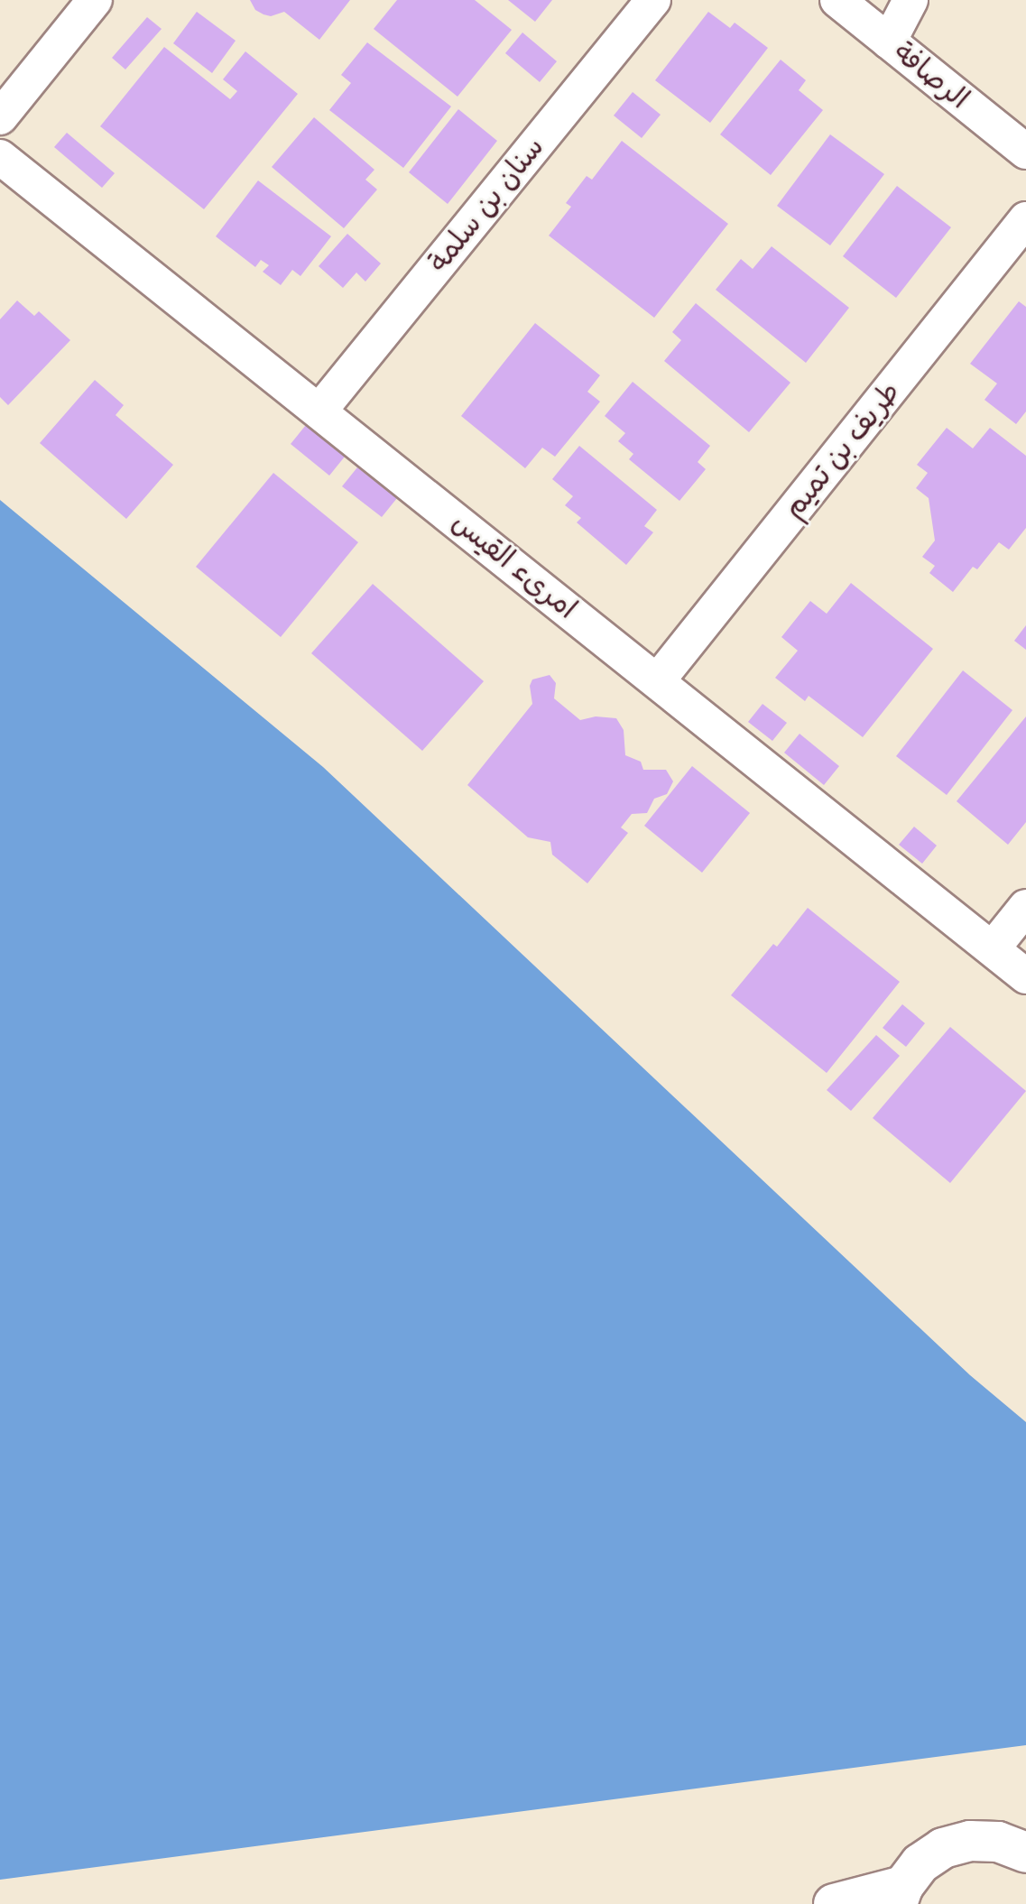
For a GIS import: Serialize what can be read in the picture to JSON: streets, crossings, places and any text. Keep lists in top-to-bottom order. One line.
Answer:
{"streets":{"street":["الرصافة","سنان بن سلمة","طريف بن تميم","امرىء القيس"]},"crossings":[["سنان بن سلمة","امرىء القيس"],["طريف بن تميم","امرىء القيس"]]}
